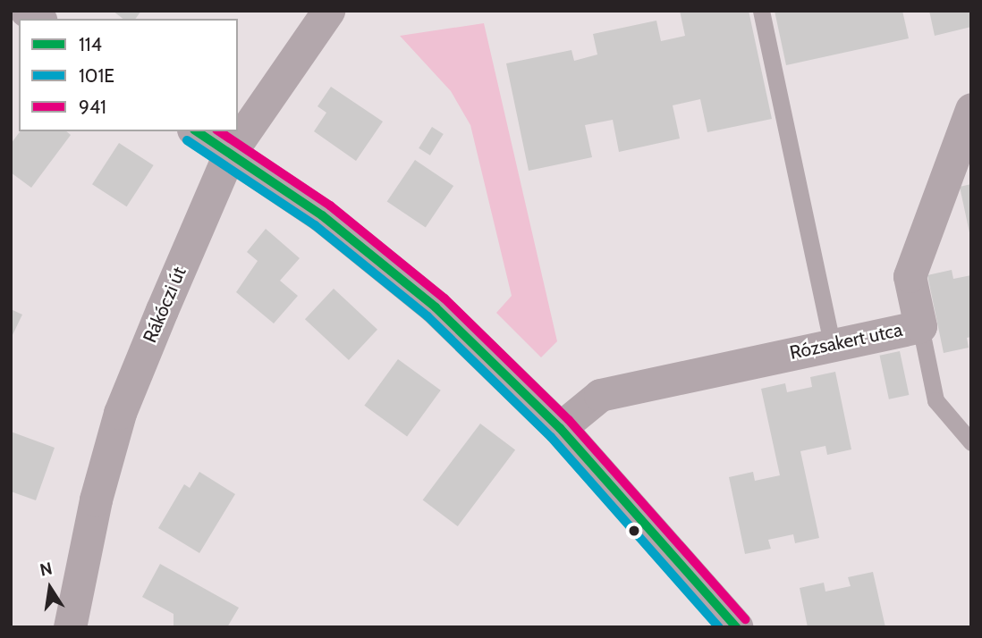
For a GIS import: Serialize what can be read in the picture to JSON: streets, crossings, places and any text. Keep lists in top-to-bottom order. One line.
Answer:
{"streets":{"street":["Rákóczi út","Rózsakert utca"]},"lines":["transit line 114","transit line 941","transit line 101E"],"legend":["114","101E","941"],"north":"top"}
